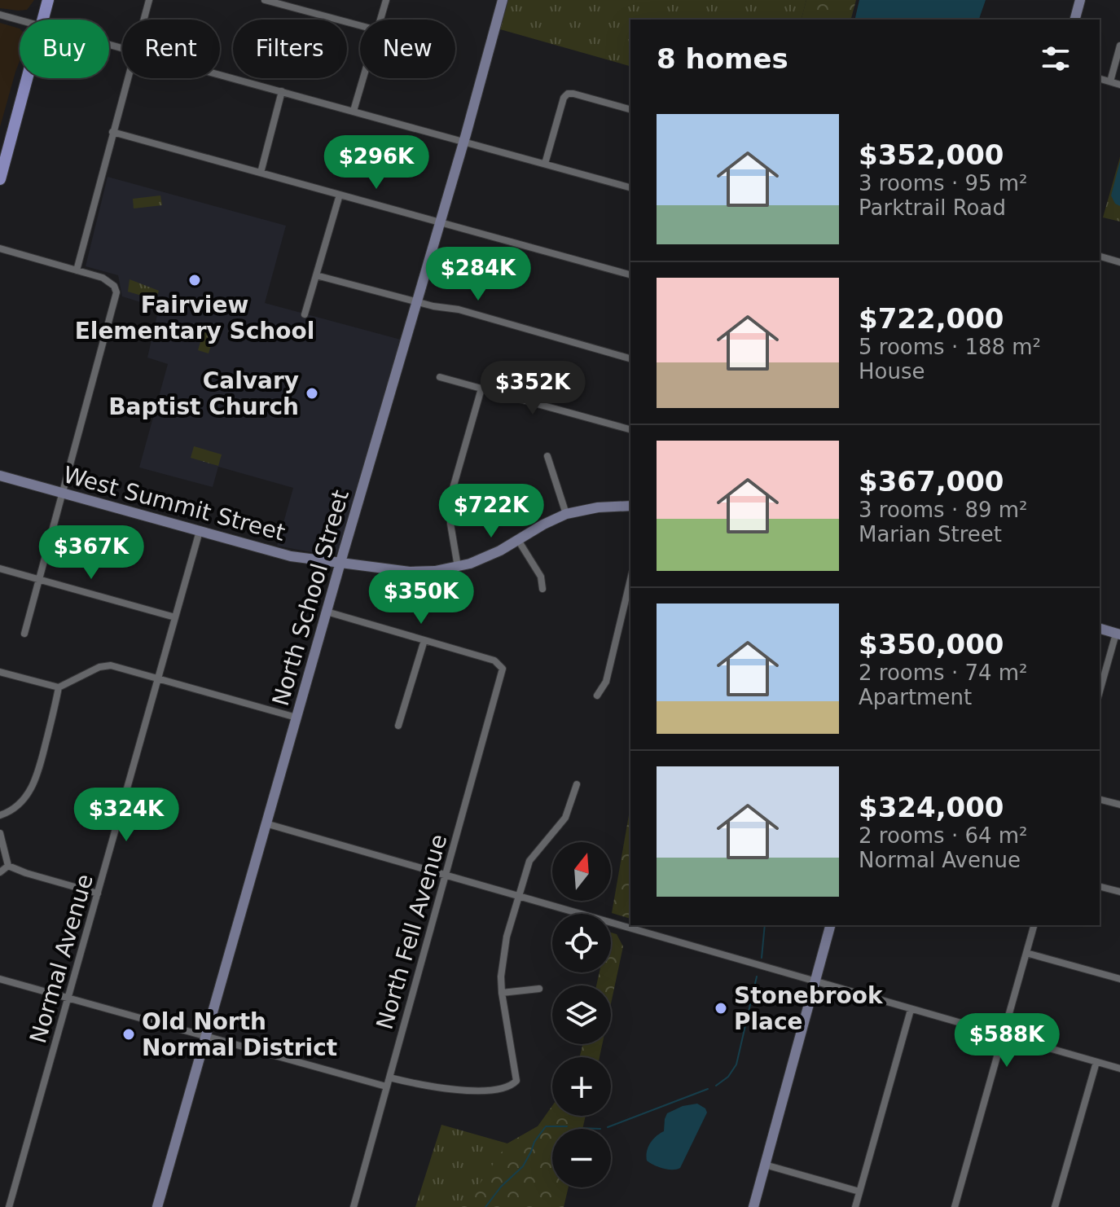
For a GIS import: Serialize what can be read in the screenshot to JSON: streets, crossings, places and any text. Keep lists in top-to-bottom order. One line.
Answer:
{"streets":{"street":["West Summit Street","North School Street","North Fell Avenue","Normal Avenue"]},"crossings":[["West Summit Street","North School Street"],["West Summit Street","Normal Avenue"]],"places":["Fairview Elementary School","Calvary Baptist Church","Stonebrook Place","Old North Normal District"],"north":"top","page":{"chip":["Buy","Rent","Filters","New"],"heading":"8 homes","list":[{"name":"$352,000","note":"3 rooms · 95 m² · Parktrail Road"},{"name":"$722,000","note":"5 rooms · 188 m² · House"},{"name":"$367,000","note":"3 rooms · 89 m² · Marian Street"},{"name":"$350,000","note":"2 rooms · 74 m² · Apartment"},{"name":"$324,000","note":"2 rooms · 64 m² · Normal Avenue"}],"price":["$296K","$284K","$352K","$722K","$367K","$350K","$324K","$588K"],"map_buttons":["+","−"]}}
